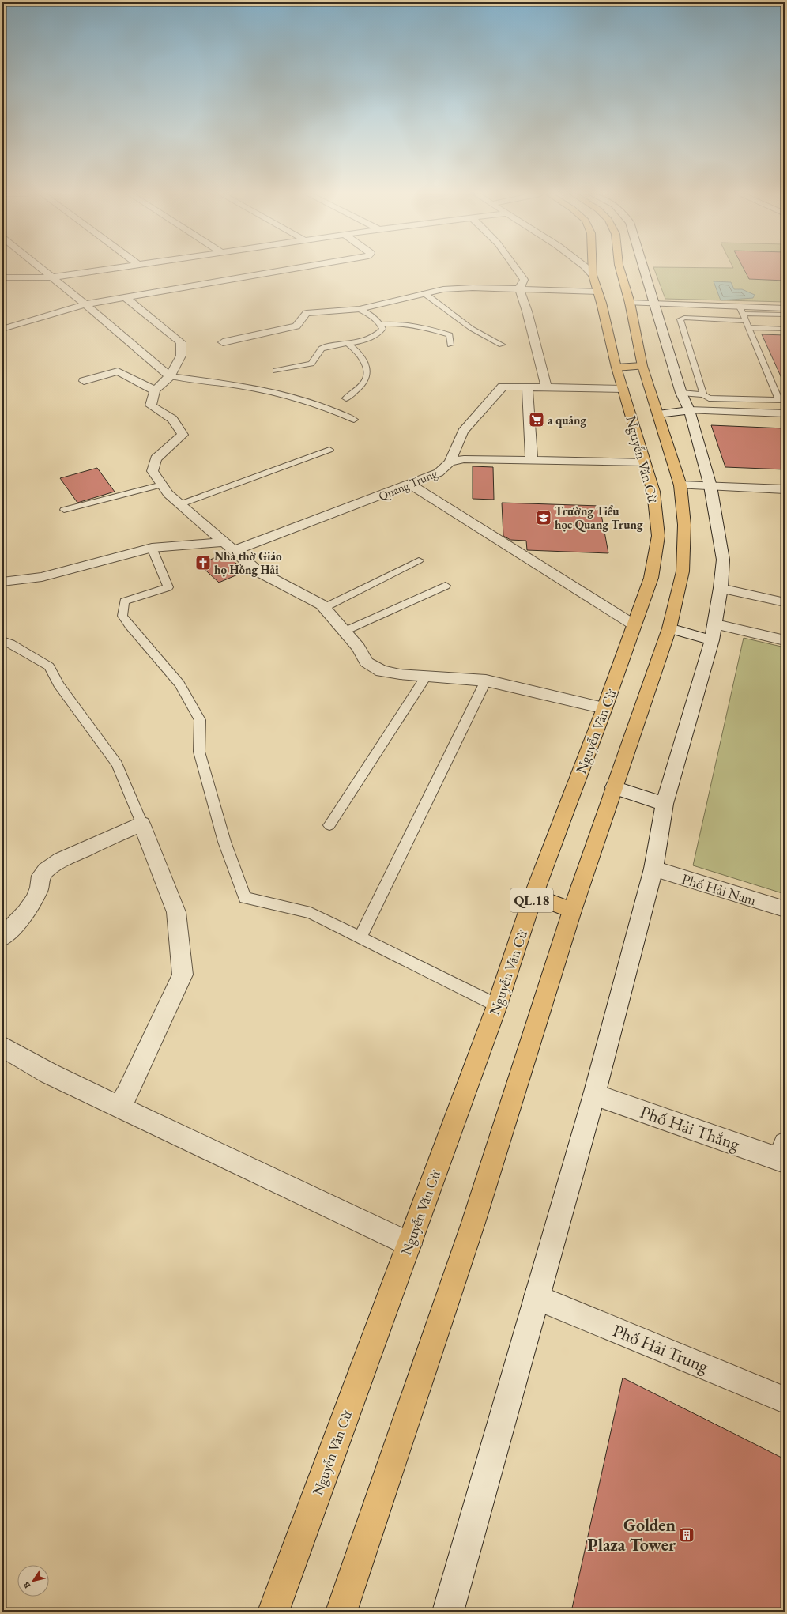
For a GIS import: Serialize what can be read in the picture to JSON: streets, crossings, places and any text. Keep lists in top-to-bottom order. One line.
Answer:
{"streets":{"main road":["Nguyễn Văn Cừ","QL.18"],"street":["Quang Trung","Phố Hải Nam","Phố Hải Thắng","Phố Hải Trung"]},"crossings":[["Nguyễn Văn Cừ","Quang Trung"]],"places":{"supermarket":["a quảng"],"school or university":["Trường Tiểu học Quang Trung"],"church":["Nhà thờ Giáo họ Hồng Hải"],"building":["Golden Plaza Tower"]},"north":"bottom left"}
